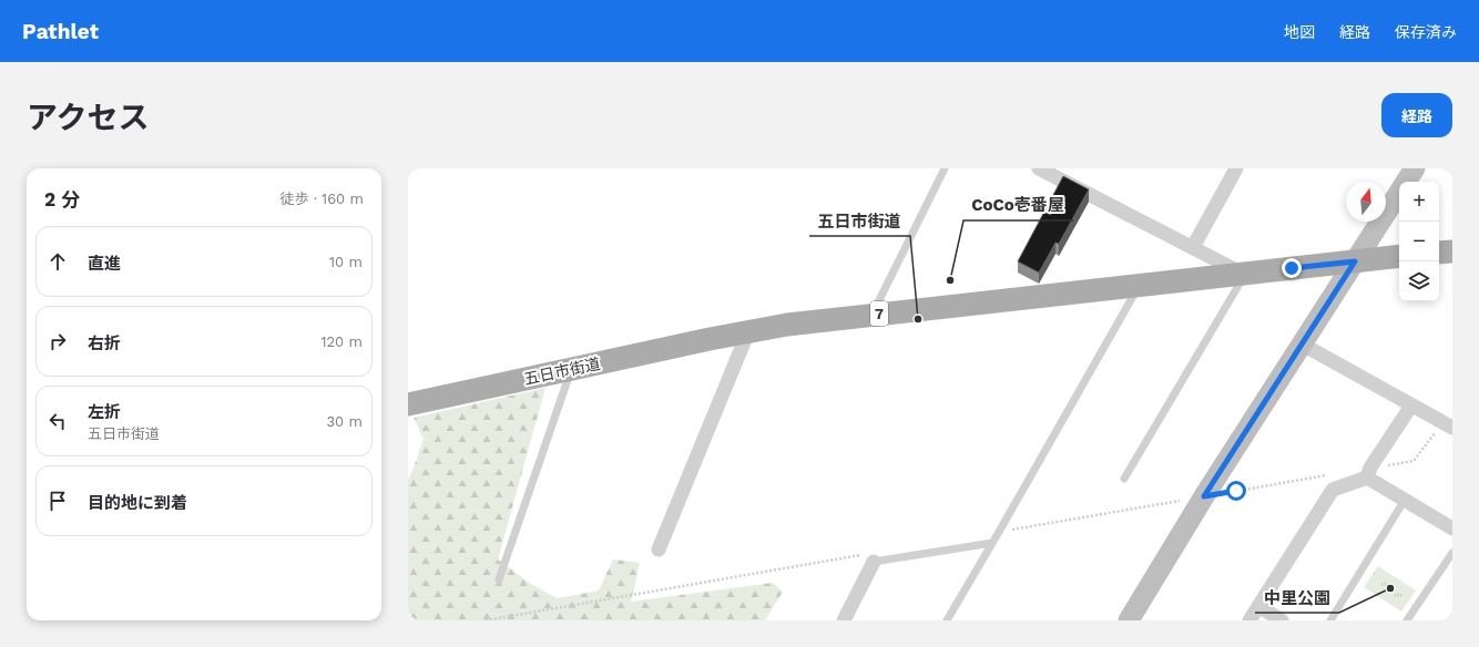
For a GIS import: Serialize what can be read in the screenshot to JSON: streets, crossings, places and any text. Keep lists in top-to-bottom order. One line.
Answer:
{"streets":{"main road":["7","五日市街道"]},"places":["CoCo壱番屋","五日市街道","中里公園"],"north":"top","page":{"header":"Pathlet","nav":["地図","経路","保存済み"],"title":"アクセス","buttons":"経路","heading":["2 分","徒歩 · 160 m"],"map_buttons":["+","−"],"list":[["直進","10 m"],["右折","120 m"],["左折","五日市街道","30 m"],"目的地に到着"]}}
